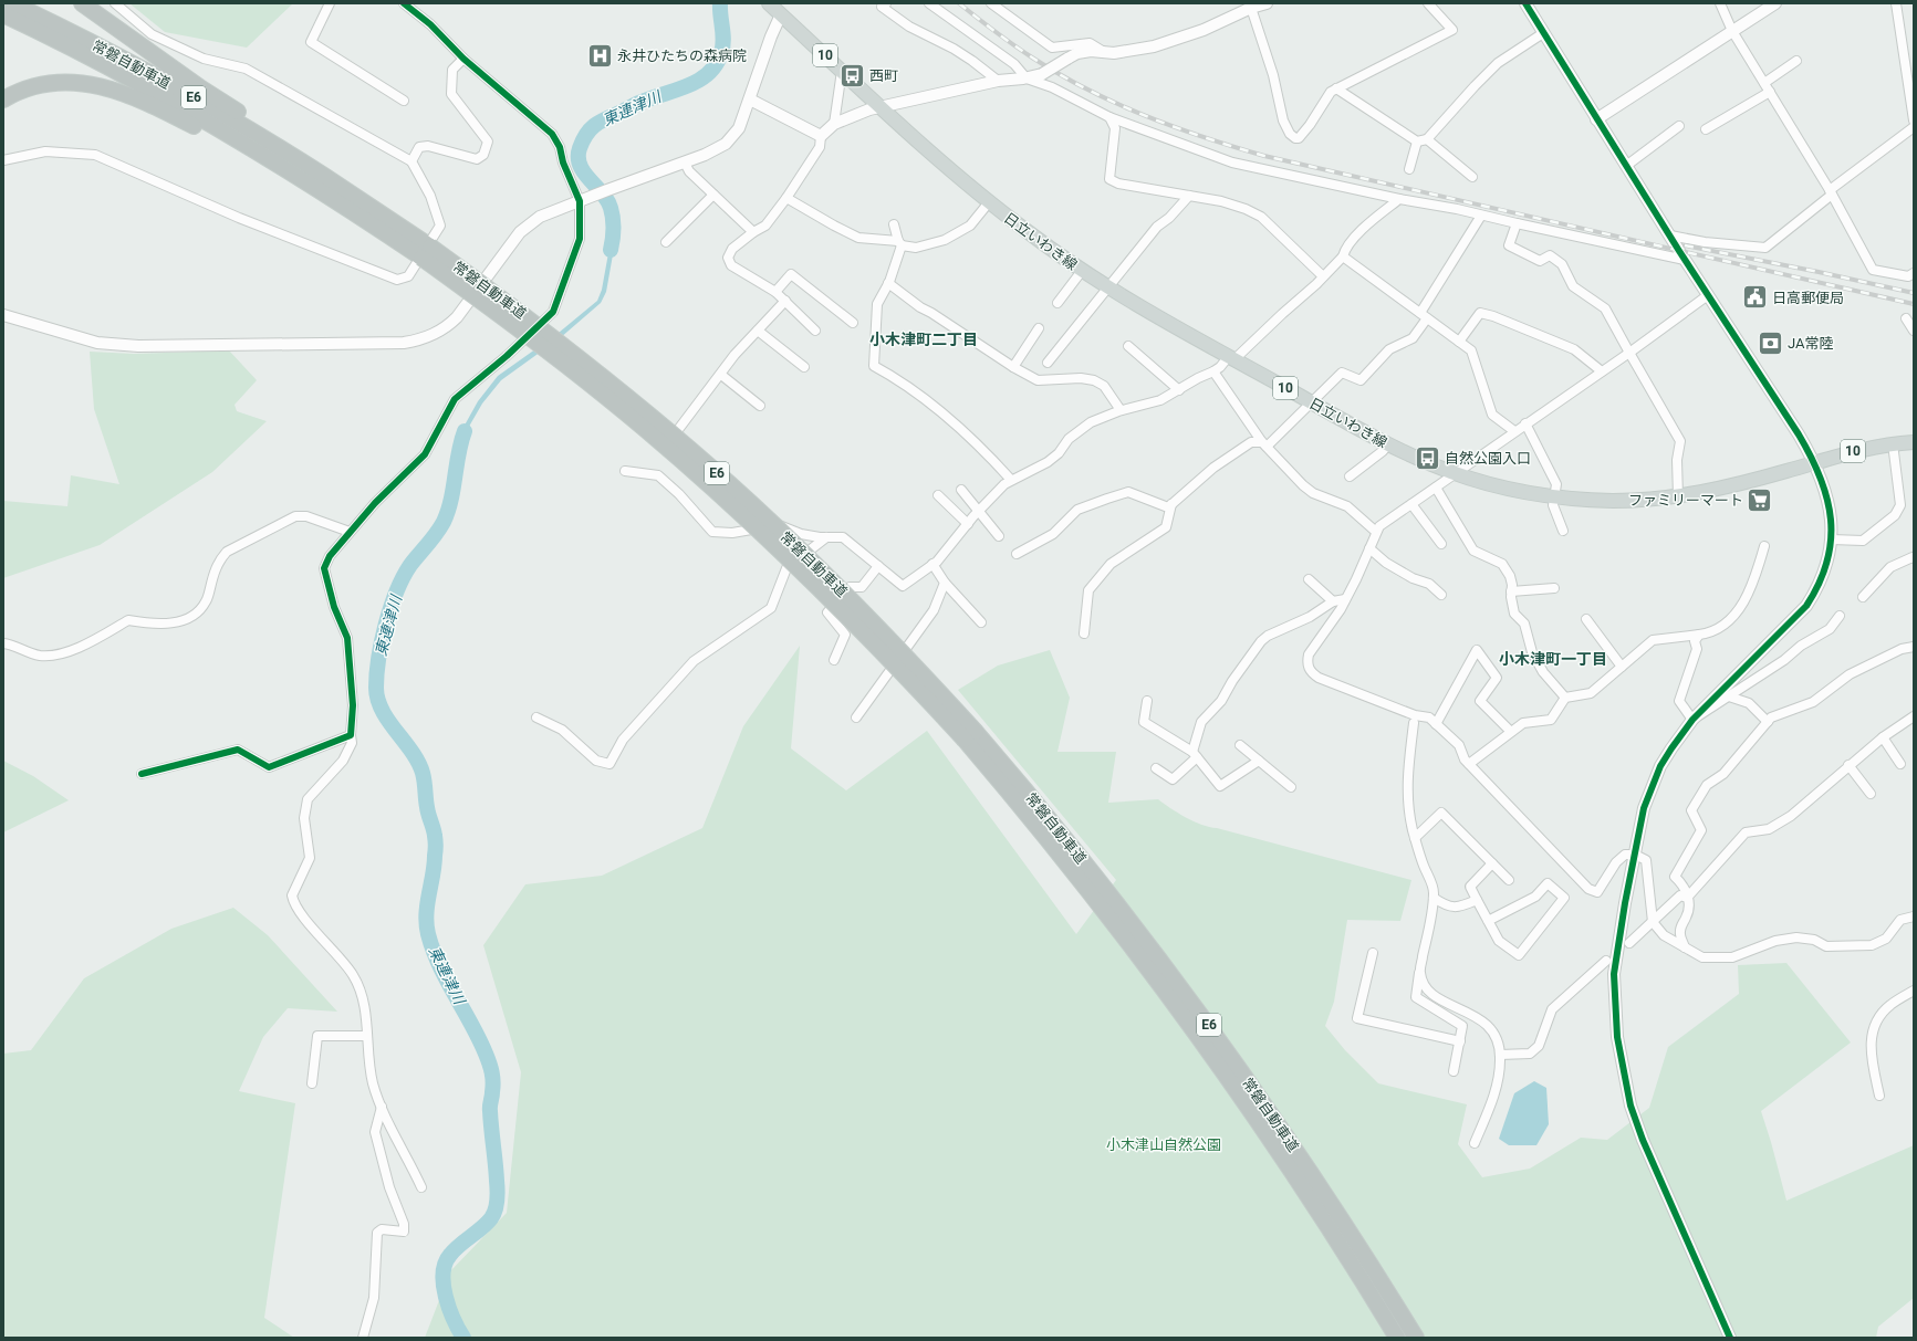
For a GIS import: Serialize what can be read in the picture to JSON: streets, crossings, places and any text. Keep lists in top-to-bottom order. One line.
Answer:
{"streets":{"highway":["常磐自動車道","E6"],"main road":["10","日立いわき線"]},"districts":["小木津町二丁目","小木津町一丁目"],"water":["東連津川"],"parks":["小木津山自然公園"],"places":{"hospital":["永井ひたちの森病院"],"bus stop":["西町","自然公園入口"],"public building":["日高郵便局"],"bank":["JA常陸"],"supermarket":["ファミリーマート"]}}
